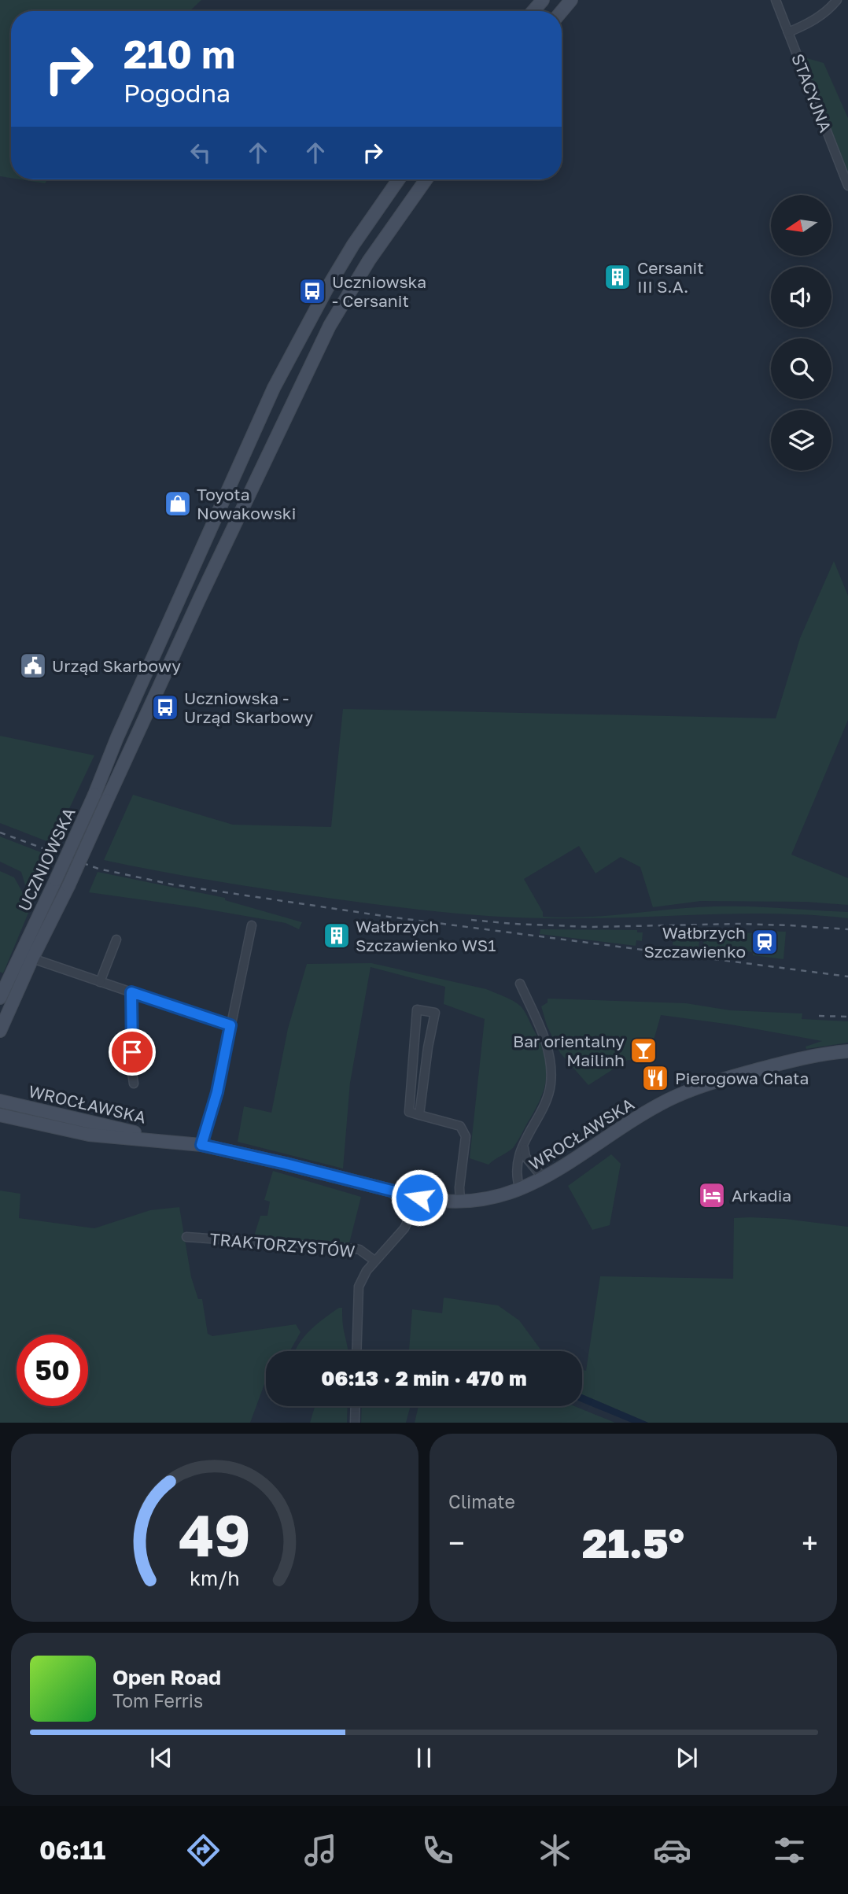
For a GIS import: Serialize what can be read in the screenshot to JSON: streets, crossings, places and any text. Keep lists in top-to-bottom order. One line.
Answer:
{"streets":{"main road":["UCZNIOWSKA","WROCŁAWSKA"],"street":["STACYJNA","TRAKTORZYSTÓW"]},"places":{"building":["Cersanit III S.A.","Wałbrzych Szczawienko WS1"],"bus stop":["Uczniowska - Cersanit","Uczniowska - Urząd Skarbowy"],"shop":["Toyota Nowakowski"],"public building":["Urząd Skarbowy"],"station":["Wałbrzych Szczawienko"],"bar":["Bar orientalny Mailinh"],"restaurant":["Pierogowa Chata"],"hotel":["Arkadia"]},"north":"left","page":{"turn":["210 m","Pogodna"],"limit":"50","trip":"06:13 · 2 min · 470 m","tile":"Climate","heat":["−","21.5°","+"],"song":["Open Road","Tom Ferris"],"tabs":"06:11","gauge":["49","km/h"]}}
